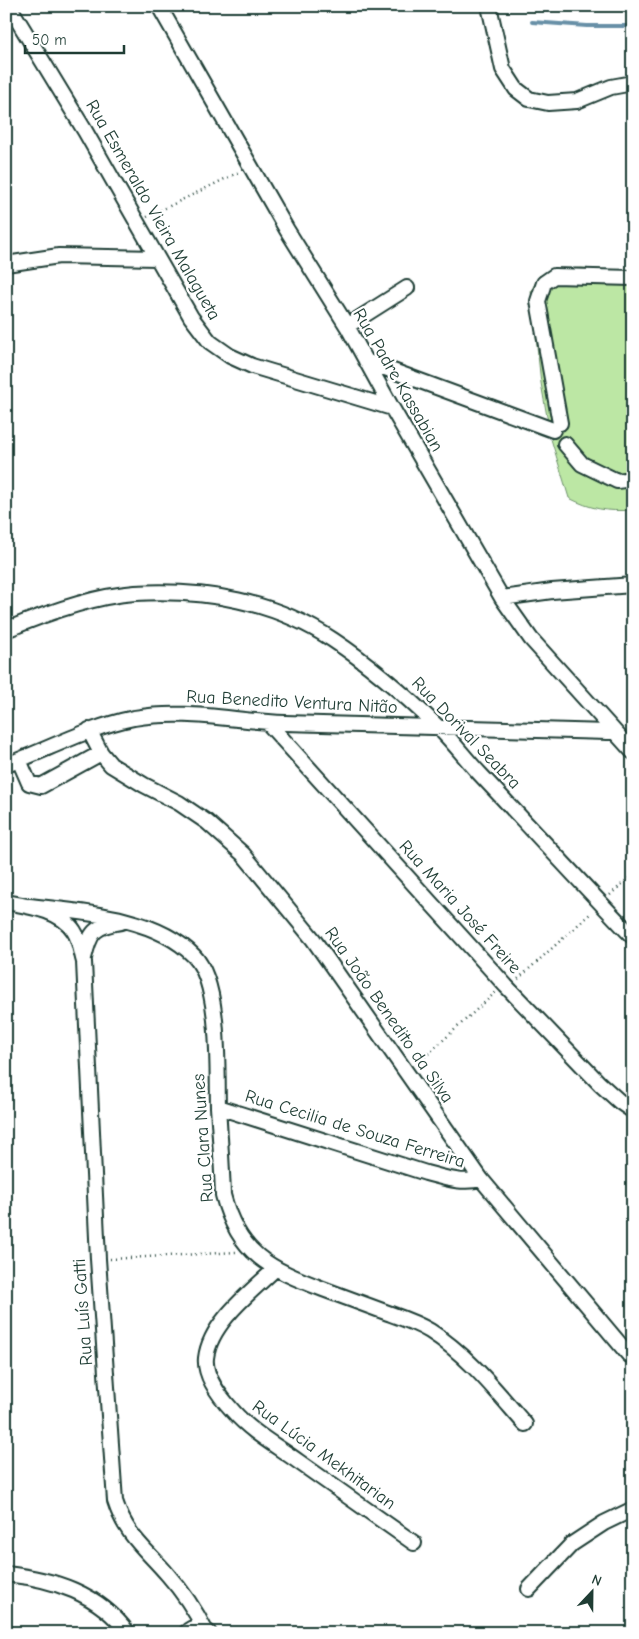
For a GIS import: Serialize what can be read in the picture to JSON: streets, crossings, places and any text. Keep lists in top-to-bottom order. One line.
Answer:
{"streets":{"street":["Rua Esmeraldo Vieira Malagueta","Rua Padre Kassabian","Rua Benedito Ventura Nitão","Rua Dorival Seabra","Rua Maria José Freire","Rua João Benedito da Silva","Rua Cecilia de Souza Ferreira","Rua Clara Nunes","Rua Luís Gatti","Rua Lúcia Mekhitarian"]},"crossings":[["Rua Esmeraldo Vieira Malagueta","Rua Padre Kassabian"],["Rua Padre Kassabian","Rua Benedito Ventura Nitão"],["Rua Benedito Ventura Nitão","Rua Dorival Seabra"],["Rua Benedito Ventura Nitão","Rua Maria José Freire"],["Rua Benedito Ventura Nitão","Rua João Benedito da Silva"],["Rua João Benedito da Silva","Rua Cecilia de Souza Ferreira"],["Rua Cecilia de Souza Ferreira","Rua Clara Nunes"],["Rua Clara Nunes","Rua Luís Gatti"],["Rua Clara Nunes","Rua Lúcia Mekhitarian"]],"scale_bar":"50 m","north":"top"}
